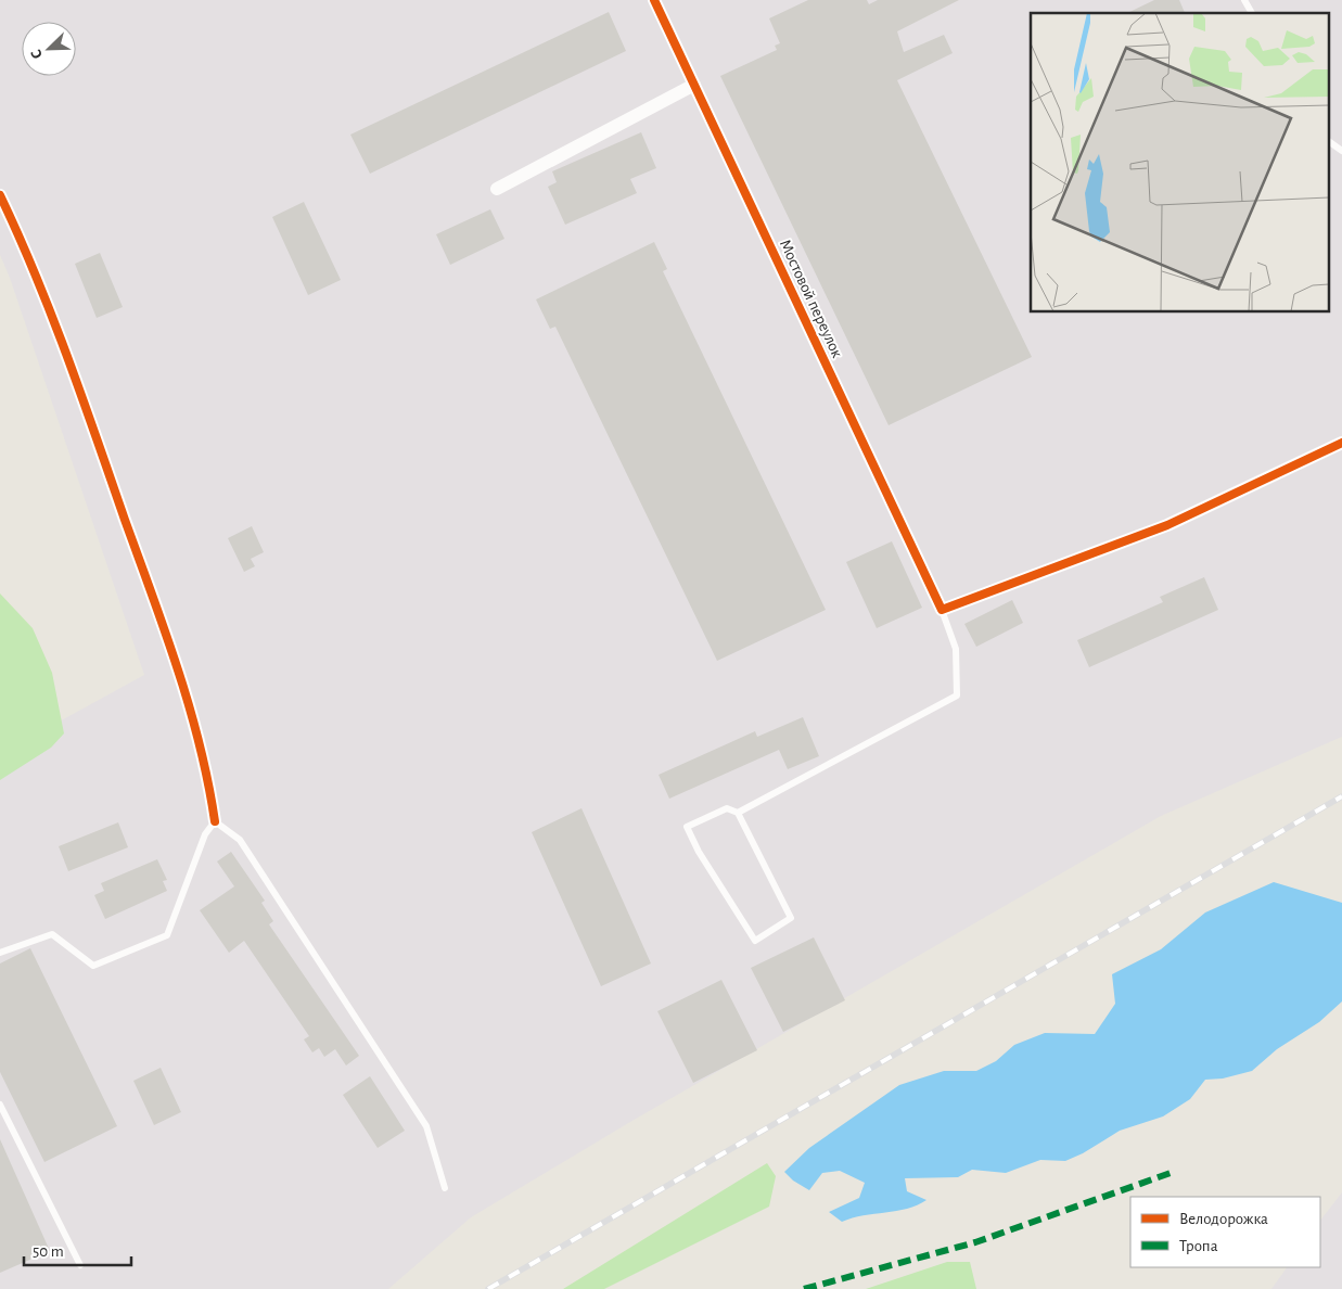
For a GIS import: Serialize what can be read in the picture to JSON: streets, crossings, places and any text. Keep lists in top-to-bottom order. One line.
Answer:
{"streets":{"street":["Мостовой переулок"]},"legend":["Велодорожка","Тропа"],"scale_bar":"50 m","north":"bottom left"}
